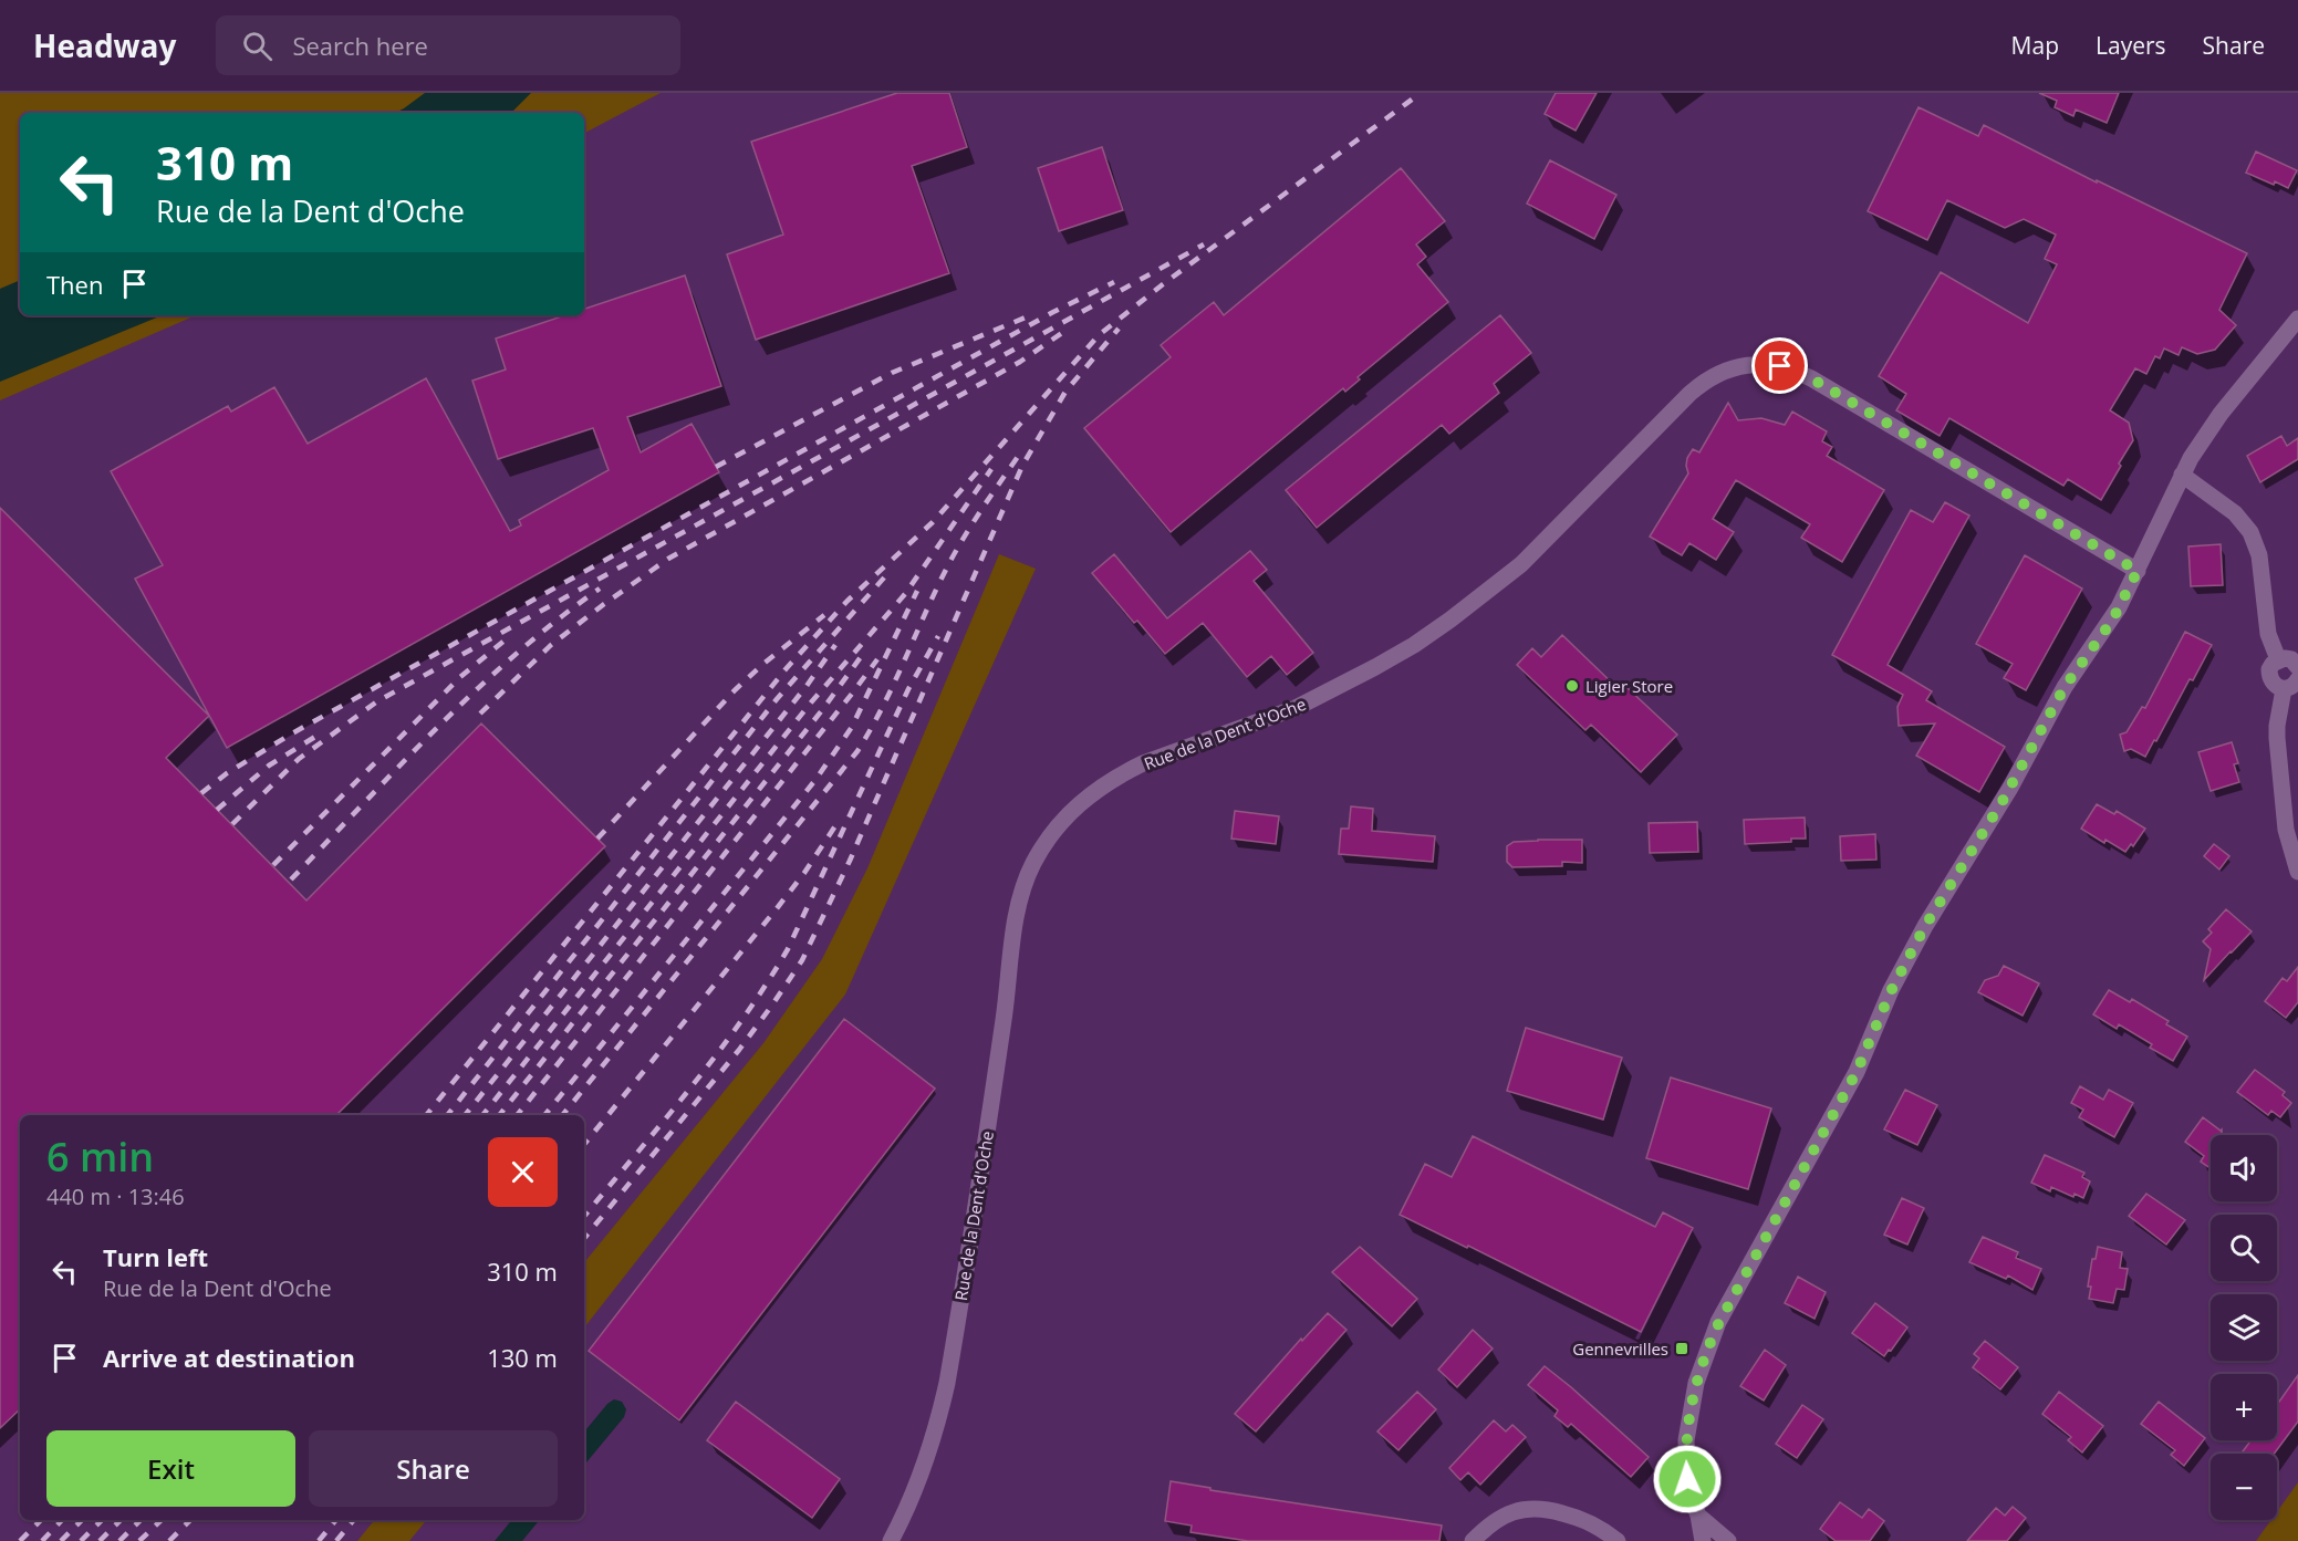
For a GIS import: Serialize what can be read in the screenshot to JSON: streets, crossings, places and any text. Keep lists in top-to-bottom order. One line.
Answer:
{"streets":{"street":["Rue de la Dent d'Oche"]},"places":{"other":["Ligier Store"],"transit":["Gennevrilles"]},"page":{"header":"Headway","search":"Search here","nav":["Map","Layers","Share"],"turn":["310 m","Rue de la Dent d'Oche"],"then":"Then","heading":["6 min","440 m · 13:46"],"map_buttons":["+","−"],"list":[{"name":"Turn left","note":"Rue de la Dent d'Oche","value":"310 m"},{"name":"Arrive at destination","value":"130 m"}],"buttons":["Exit","Share"]}}
